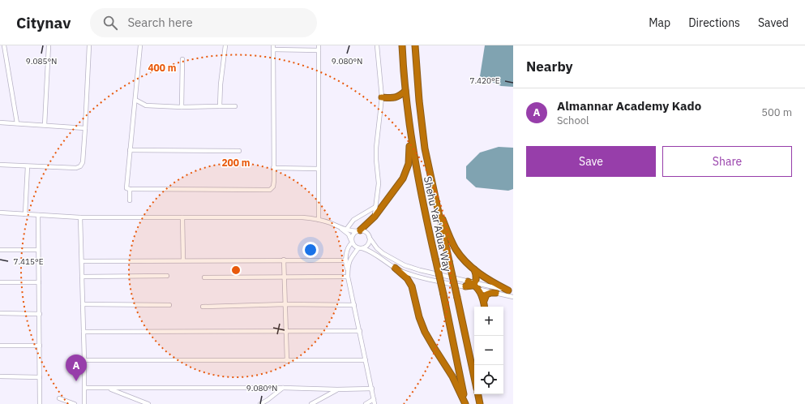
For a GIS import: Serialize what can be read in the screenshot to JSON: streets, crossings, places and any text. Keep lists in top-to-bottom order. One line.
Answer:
{"streets":{"highway":["Shehu Yar'Adua Way"]},"page":{"header":"Citynav","search":"Search here","nav":["Map","Directions","Saved"],"heading":"Nearby","list":[{"mark":"A","name":"Almannar Academy Kado","note":"School","value":"500 m"}],"buttons":["Save","Share"],"map_buttons":["+","−"],"pins":"A"},"coordinates":["9.085°N","9.080°N","7.420°E","7.415°E"],"rings":["400 m","200 m"]}
